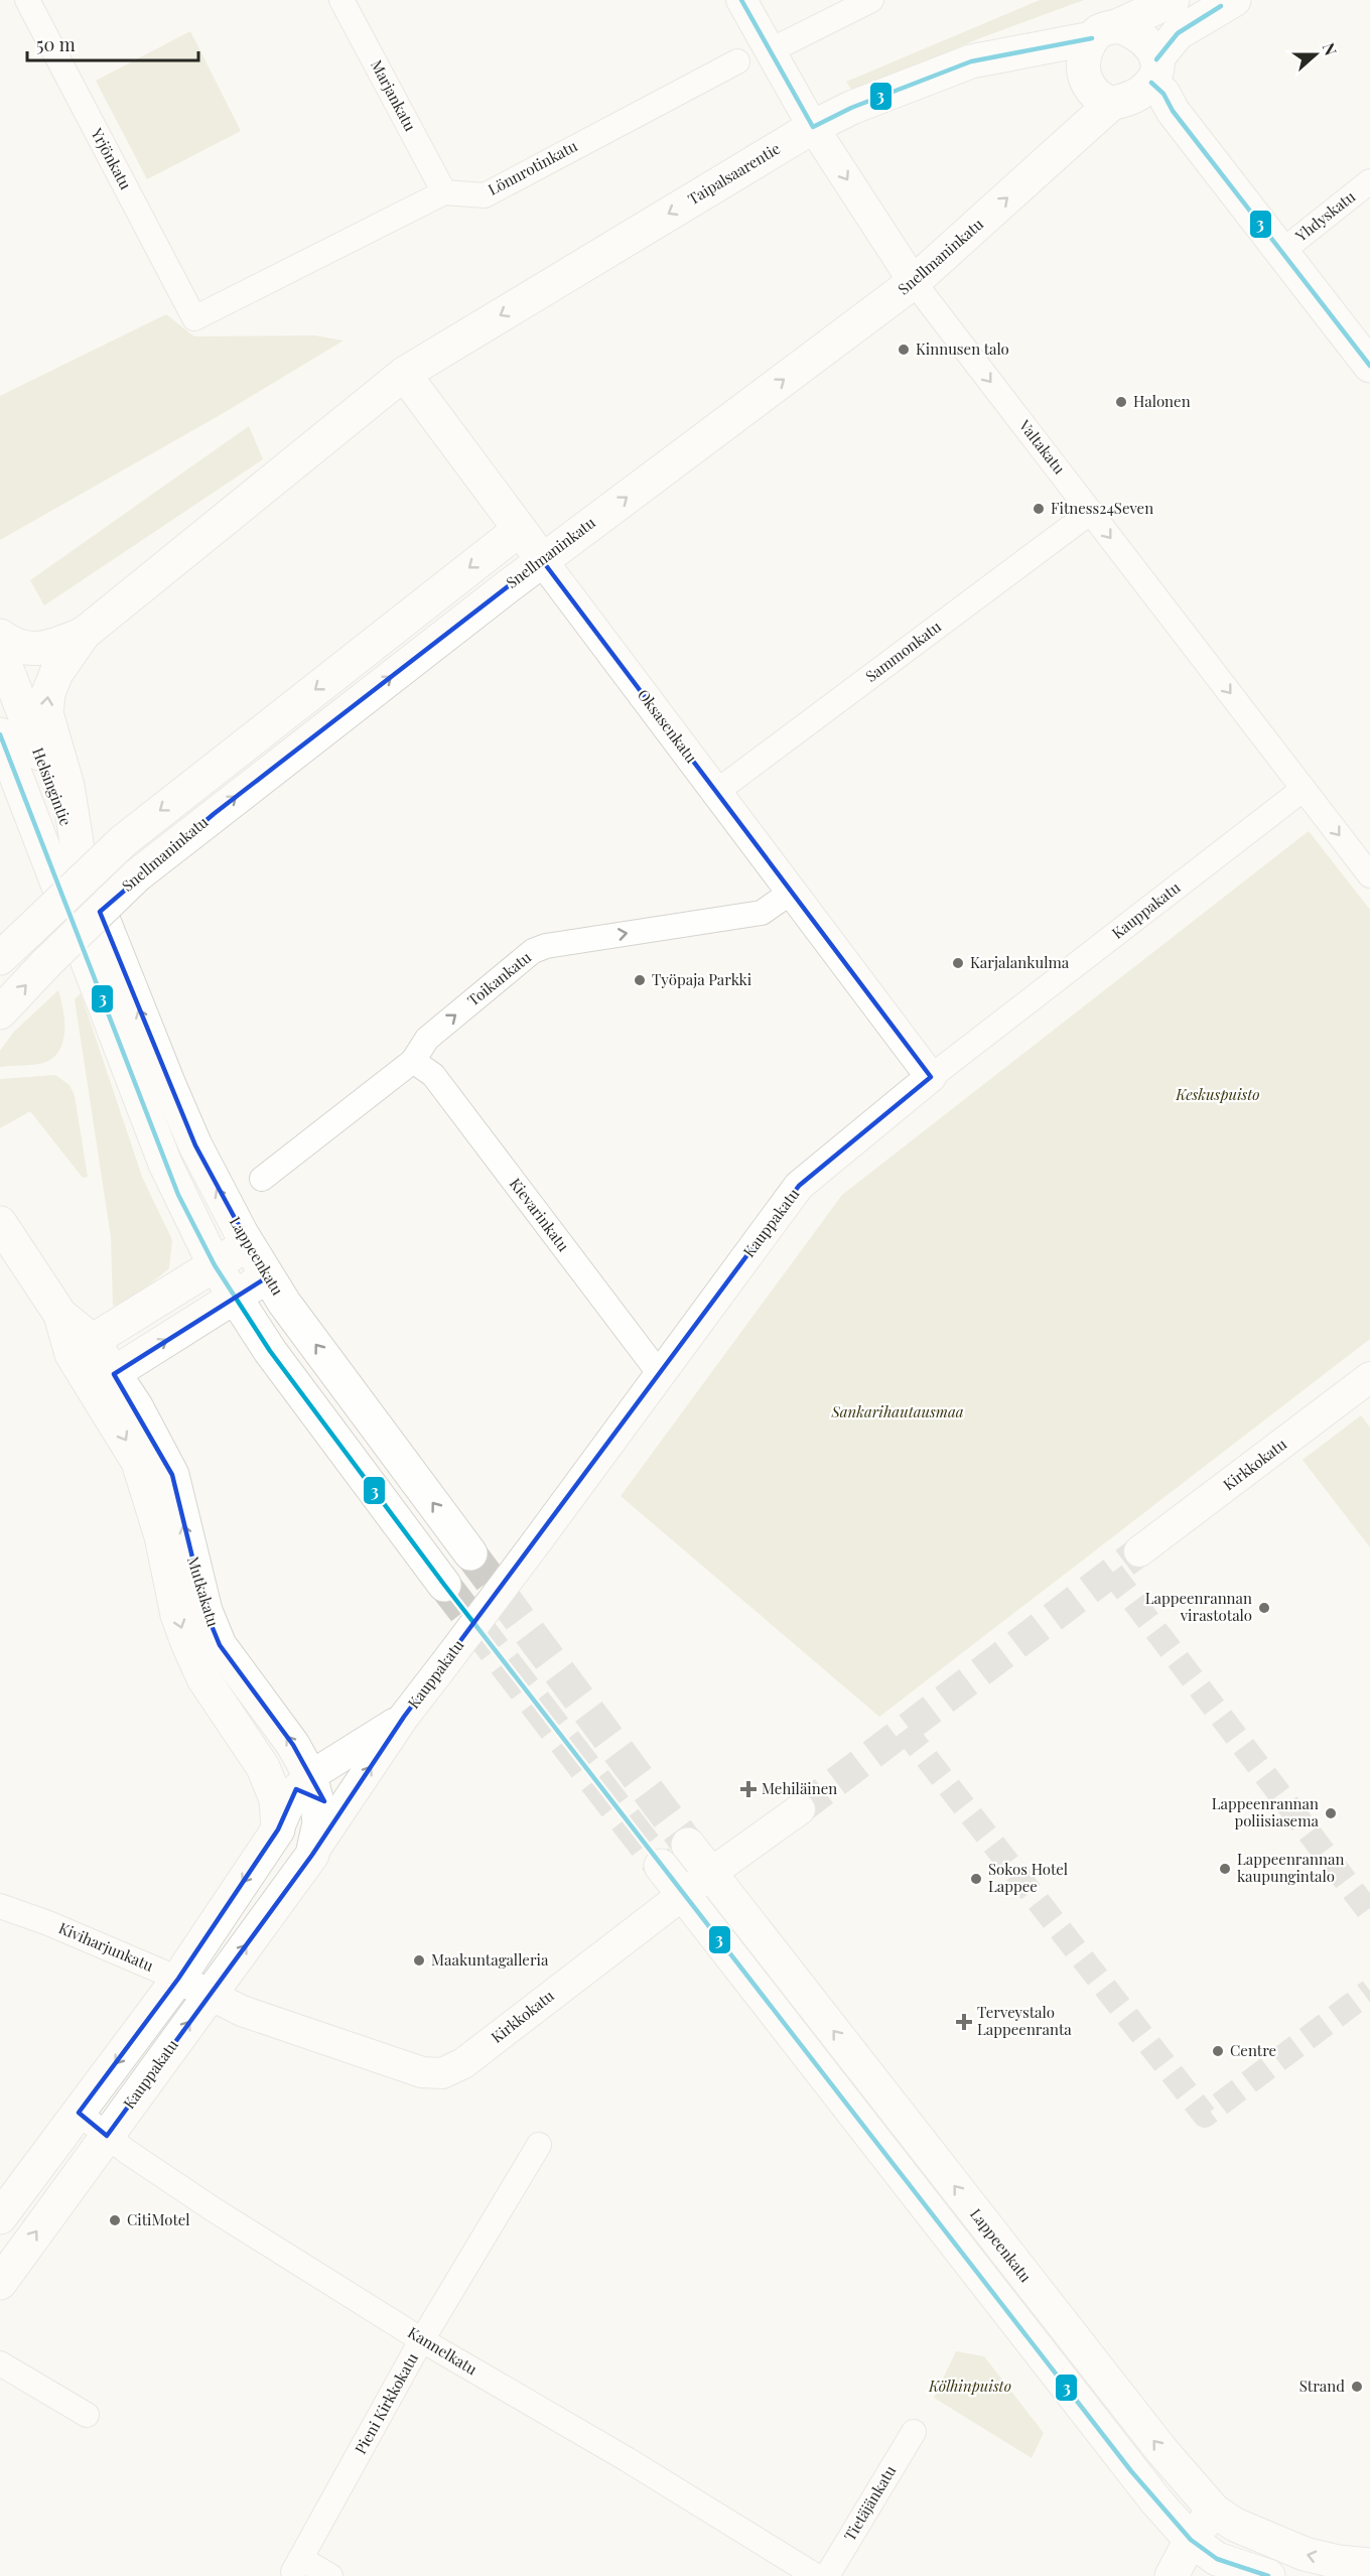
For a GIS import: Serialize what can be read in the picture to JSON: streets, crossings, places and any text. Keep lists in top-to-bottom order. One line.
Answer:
{"streets":{"main road":["Taipalsaarentie","Snellmaninkatu","Oksasenkatu","Helsingintie","Kauppakatu","Lappeenkatu","Mutkakatu"],"street":["Marjankatu","Yrjönkatu","Lönnrotinkatu","Yhdyskatu","Valtakatu","Sammonkatu","Toikankatu","Kievarinkatu","Kirkkokatu","Kiviharjunkatu","Kannelkatu","Pieni Kirkkokatu","Tietäjänkatu"]},"crossings":[["Marjankatu","Yrjönkatu"],["Marjankatu","Lönnrotinkatu"],["Yrjönkatu","Lönnrotinkatu"],["Taipalsaarentie","Snellmaninkatu"],["Taipalsaarentie","Valtakatu"],["Taipalsaarentie","Oksasenkatu"],["Snellmaninkatu","Valtakatu"],["Snellmaninkatu","Oksasenkatu"],["Valtakatu","Sammonkatu"],["Valtakatu","Kauppakatu"],["Sammonkatu","Oksasenkatu"],["Oksasenkatu","Kauppakatu"],["Oksasenkatu","Toikankatu"],["Helsingintie","Lappeenkatu"],["Kauppakatu","Kievarinkatu"],["Kauppakatu","Kirkkokatu"],["Kauppakatu","Mutkakatu"],["Kauppakatu","Kiviharjunkatu"],["Kauppakatu","Kannelkatu"],["Toikankatu","Kievarinkatu"],["Lappeenkatu","Kirkkokatu"],["Kirkkokatu","Kiviharjunkatu"],["Kannelkatu","Pieni Kirkkokatu"]],"one_way":["Taipalsaarentie","Valtakatu","Toikankatu"],"parks":["Keskuspuisto","Sankarihautausmaa","Kölhinpuisto"],"places":{"other":["Kinnusen talo","Halonen","Fitness24Seven","Karjalankulma","Työpaja Parkki","Lappeenrannan virastotalo","Lappeenrannan poliisiasema","Lappeenrannan kaupungintalo","Sokos Hotel Lappee","Maakuntagalleria","Centre","CitiMotel","Strand"],"health":["Mehiläinen","Terveystalo Lappeenranta"]},"lines":["transit line 3"],"scale_bar":"50 m","north":"right"}
